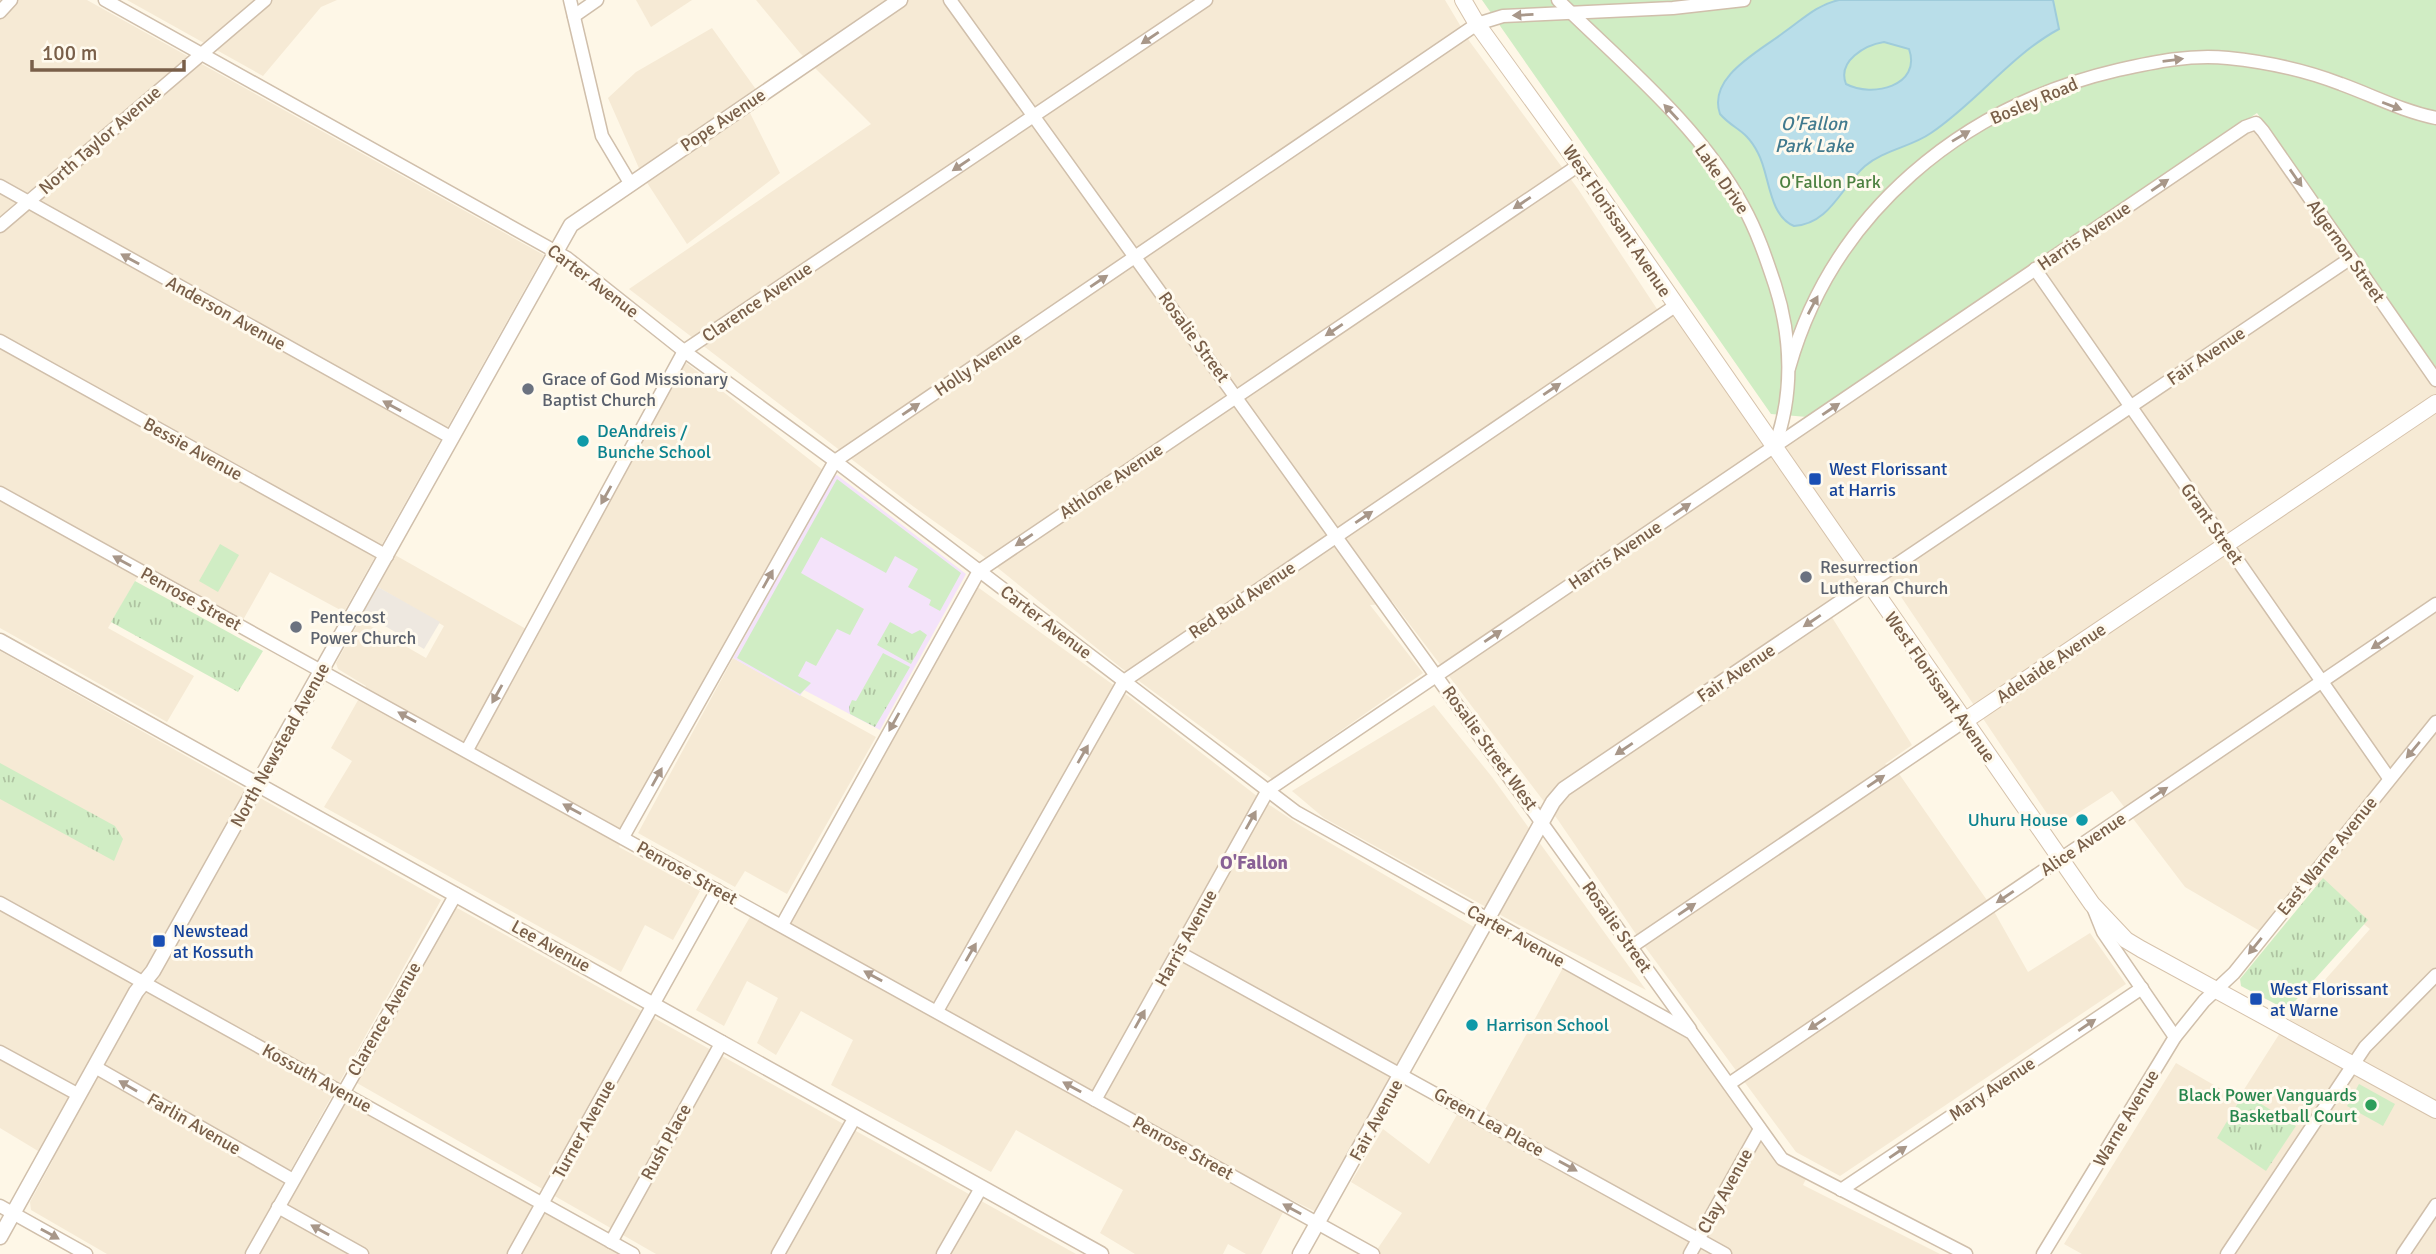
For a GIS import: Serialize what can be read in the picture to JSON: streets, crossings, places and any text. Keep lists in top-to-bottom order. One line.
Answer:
{"streets":{"main road":["West Florissant Avenue","Adelaide Avenue"],"street":["Bosley Road","Pope Avenue","North Taylor Avenue","Lake Drive","Harris Avenue","Algernon Street","Carter Avenue","Clarence Avenue","Anderson Avenue","Rosalie Street","Fair Avenue","Holly Avenue","Bessie Avenue","Athlone Avenue","Grant Street","Penrose Street","Red Bud Avenue","North Newstead Avenue","Rosalie Street West","Alice Avenue","East Warne Avenue","Lee Avenue","Kossuth Avenue","Mary Avenue","Warne Avenue","Green Lea Place","Farlin Avenue","Turner Avenue","Rush Place","Clay Avenue"]},"crossings":[["Bosley Road","Lake Drive"],["Pope Avenue","Carter Avenue"],["Pope Avenue","North Newstead Avenue"],["North Taylor Avenue","Carter Avenue"],["North Taylor Avenue","Anderson Avenue"],["Lake Drive","West Florissant Avenue"],["Lake Drive","Harris Avenue"],["West Florissant Avenue","Harris Avenue"],["West Florissant Avenue","Fair Avenue"],["West Florissant Avenue","Holly Avenue"],["West Florissant Avenue","Athlone Avenue"],["West Florissant Avenue","Red Bud Avenue"],["West Florissant Avenue","Adelaide Avenue"],["West Florissant Avenue","Alice Avenue"],["West Florissant Avenue","East Warne Avenue"],["West Florissant Avenue","Warne Avenue"],["Harris Avenue","Algernon Street"],["Harris Avenue","Carter Avenue"],["Harris Avenue","Rosalie Street"],["Harris Avenue","Grant Street"],["Harris Avenue","Penrose Street"],["Harris Avenue","Rosalie Street West"],["Harris Avenue","Green Lea Place"],["Algernon Street","Fair Avenue"],["Carter Avenue","Clarence Avenue"],["Carter Avenue","Rosalie Street"],["Carter Avenue","Fair Avenue"],["Carter Avenue","Holly Avenue"],["Carter Avenue","Athlone Avenue"],["Carter Avenue","Red Bud Avenue"],["Carter Avenue","North Newstead Avenue"],["Carter Avenue","Alice Avenue"],["Carter Avenue","Mary Avenue"],["Carter Avenue","Clay Avenue"],["Clarence Avenue","Rosalie Street"],["Clarence Avenue","Penrose Street"],["Clarence Avenue","Lee Avenue"],["Clarence Avenue","Kossuth Avenue"],["Clarence Avenue","Farlin Avenue"],["Anderson Avenue","North Newstead Avenue"],["Rosalie Street","Fair Avenue"],["Rosalie Street","Holly Avenue"],["Rosalie Street","Athlone Avenue"],["Rosalie Street","Red Bud Avenue"],["Rosalie Street","Adelaide Avenue"],["Rosalie Street","Rosalie Street West"],["Fair Avenue","Grant Street"],["Fair Avenue","Penrose Street"],["Fair Avenue","Rosalie Street West"],["Fair Avenue","Green Lea Place"],["Holly Avenue","Penrose Street"],["Bessie Avenue","North Newstead Avenue"],["Athlone Avenue","Penrose Street"],["Grant Street","Adelaide Avenue"],["Grant Street","Alice Avenue"],["Grant Street","East Warne Avenue"],["Penrose Street","Red Bud Avenue"],["Penrose Street","North Newstead Avenue"],["North Newstead Avenue","Lee Avenue"],["North Newstead Avenue","Kossuth Avenue"],["North Newstead Avenue","Farlin Avenue"],["East Warne Avenue","Warne Avenue"],["Lee Avenue","Turner Avenue"],["Lee Avenue","Rush Place"],["Kossuth Avenue","Turner Avenue"],["Kossuth Avenue","Rush Place"],["Green Lea Place","Clay Avenue"]],"one_way":["Bosley Road","Lake Drive","Harris Avenue","Algernon Street","Clarence Avenue","Anderson Avenue","Holly Avenue","Athlone Avenue","Penrose Street","Red Bud Avenue","Adelaide Avenue","East Warne Avenue","Mary Avenue","Green Lea Place","Farlin Avenue"],"districts":["O'Fallon"],"water":["O'Fallon Park Lake"],"parks":["O'Fallon Park"],"places":{"other":["Grace of God Missionary Baptist Church","DeAndreis / Bunche School","Resurrection Lutheran Church","Pentecost Power Church","Uhuru House","Harrison School","Black Power Vanguards Basketball Court"],"transit":["West Florissant at Harris","Newstead at Kossuth","West Florissant at Warne"]},"scale_bar":"100 m"}
